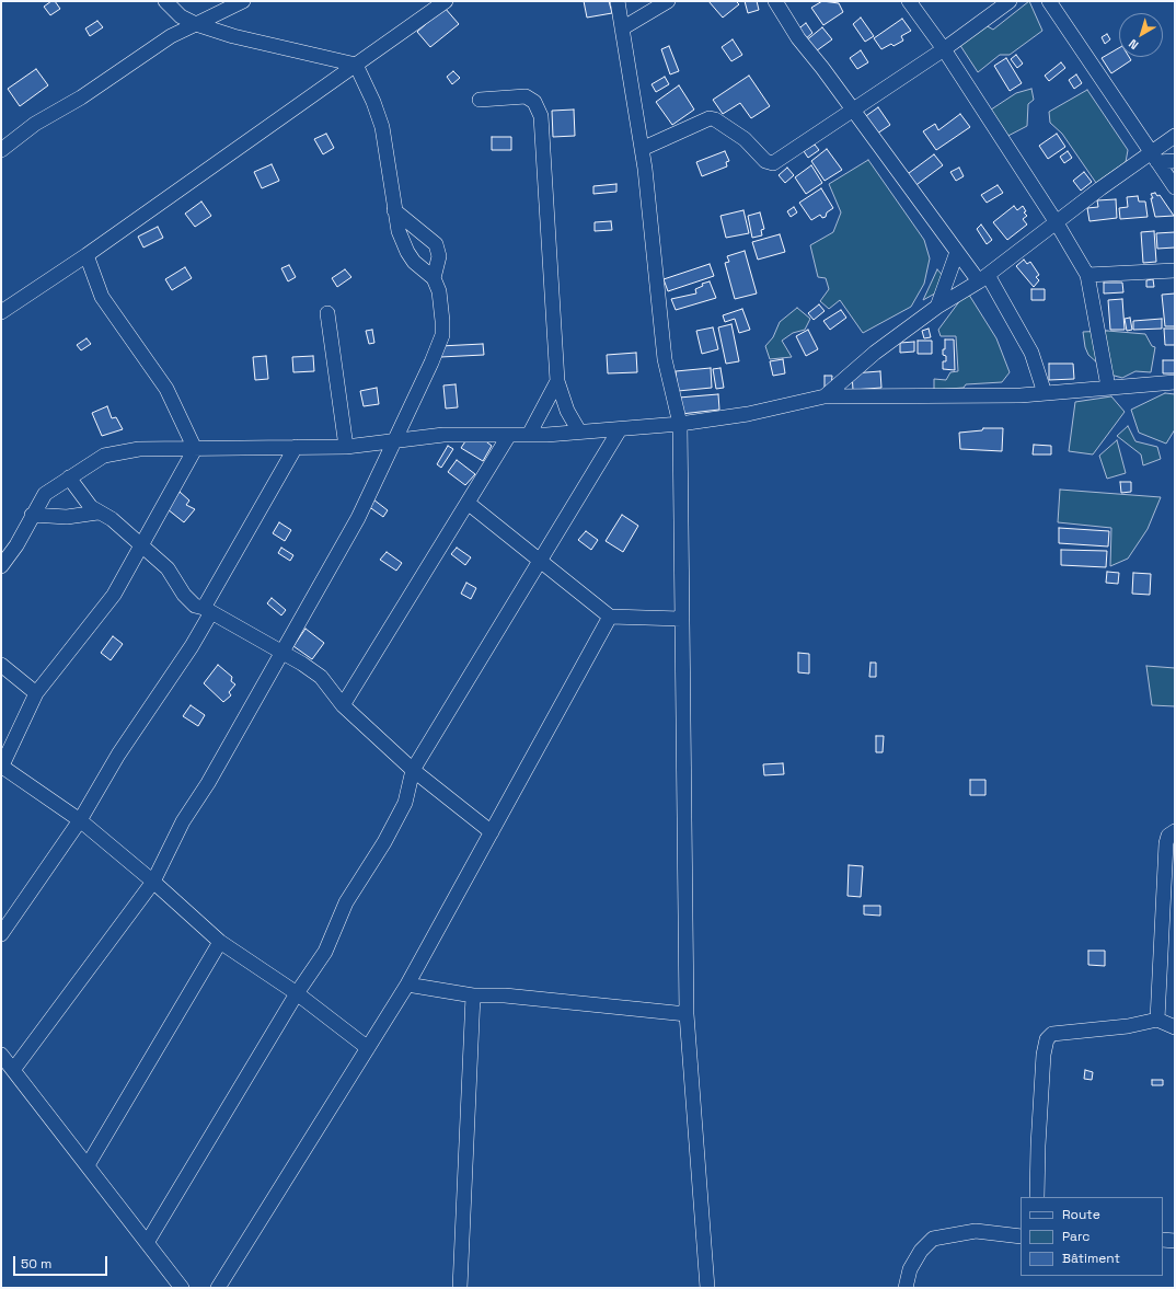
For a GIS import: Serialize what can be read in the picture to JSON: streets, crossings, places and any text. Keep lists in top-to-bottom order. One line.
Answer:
{"legend":["Route","Parc","Bâtiment"],"scale_bar":"50 m","north":"bottom left"}
